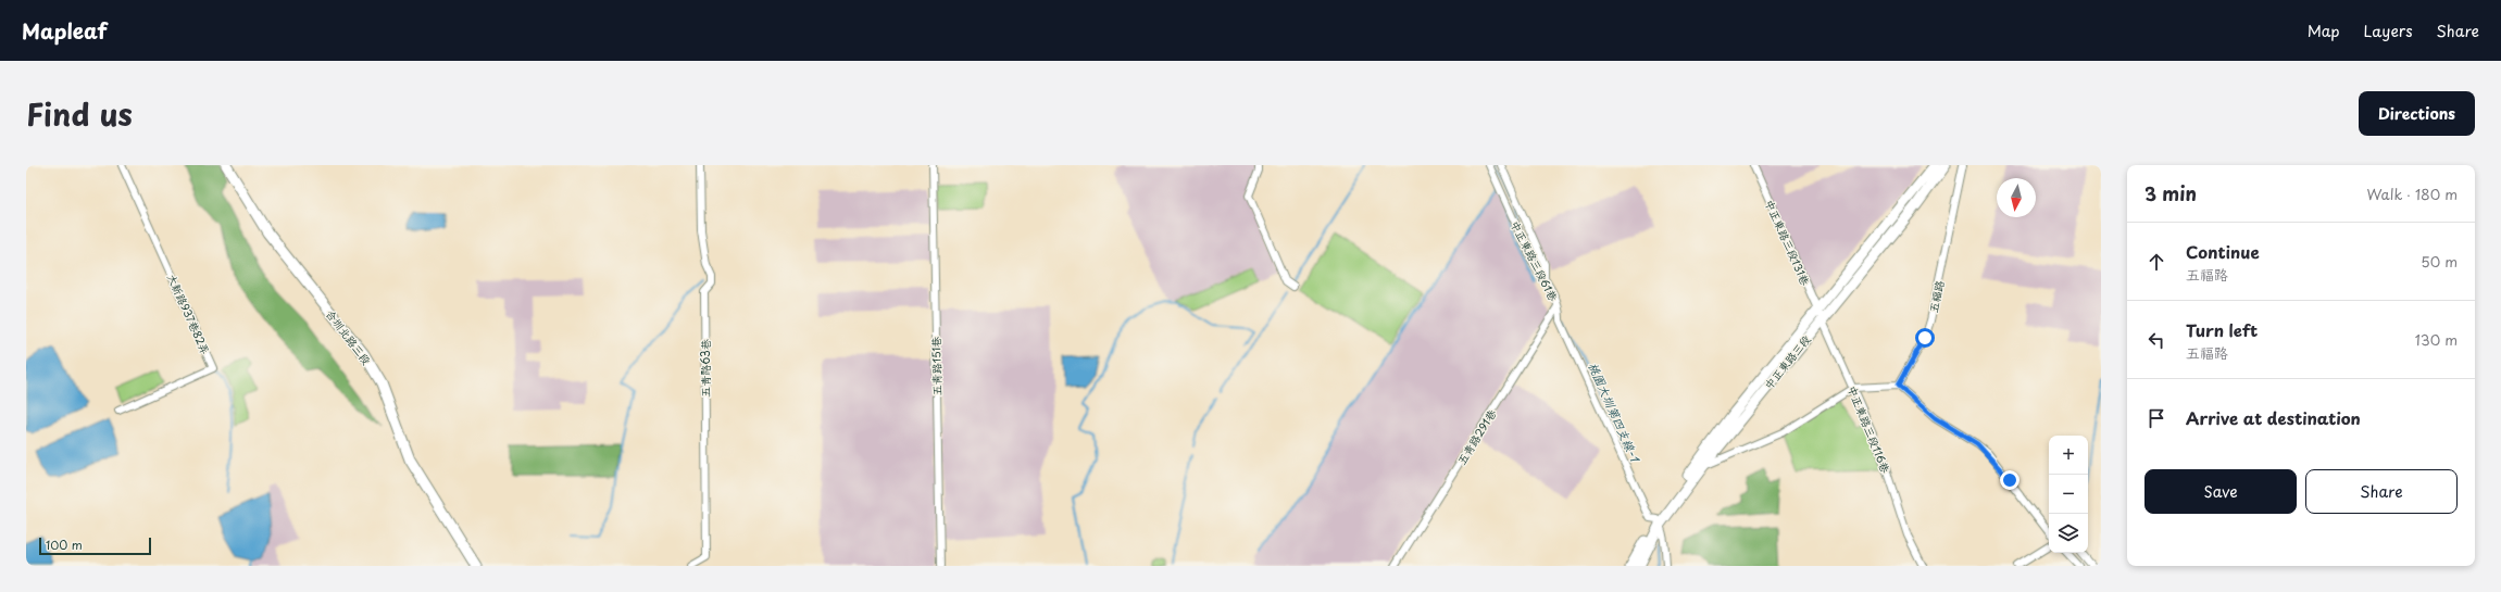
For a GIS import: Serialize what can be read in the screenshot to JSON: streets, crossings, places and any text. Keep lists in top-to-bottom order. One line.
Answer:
{"streets":{"main road":["合圳北路三段","中正東路三段"],"street":["中正東路三段131巷","中正東路三段61巷","五福路","大新路937巷82弄","五青路151巷","五青路63巷","中正東路三段116巷","五青路291巷"]},"crossings":[["中正東路三段131巷","中正東路三段"],["中正東路三段131巷","中正東路三段116巷"],["中正東路三段61巷","中正東路三段"],["中正東路三段61巷","五青路291巷"],["中正東路三段","中正東路三段116巷"]],"water":["桃園大圳第四支線-1"],"scale_bar":"100 m","north":"bottom","page":{"header":"Mapleaf","nav":["Map","Layers","Share"],"title":"Find us","buttons":["Directions",["Save","Share"]],"heading":["3 min","Walk · 180 m"],"list":[["Continue","五福路","50 m"],["Turn left","五福路","130 m"],"Arrive at destination"],"map_buttons":["+","−"],"scale":"100 m"}}
